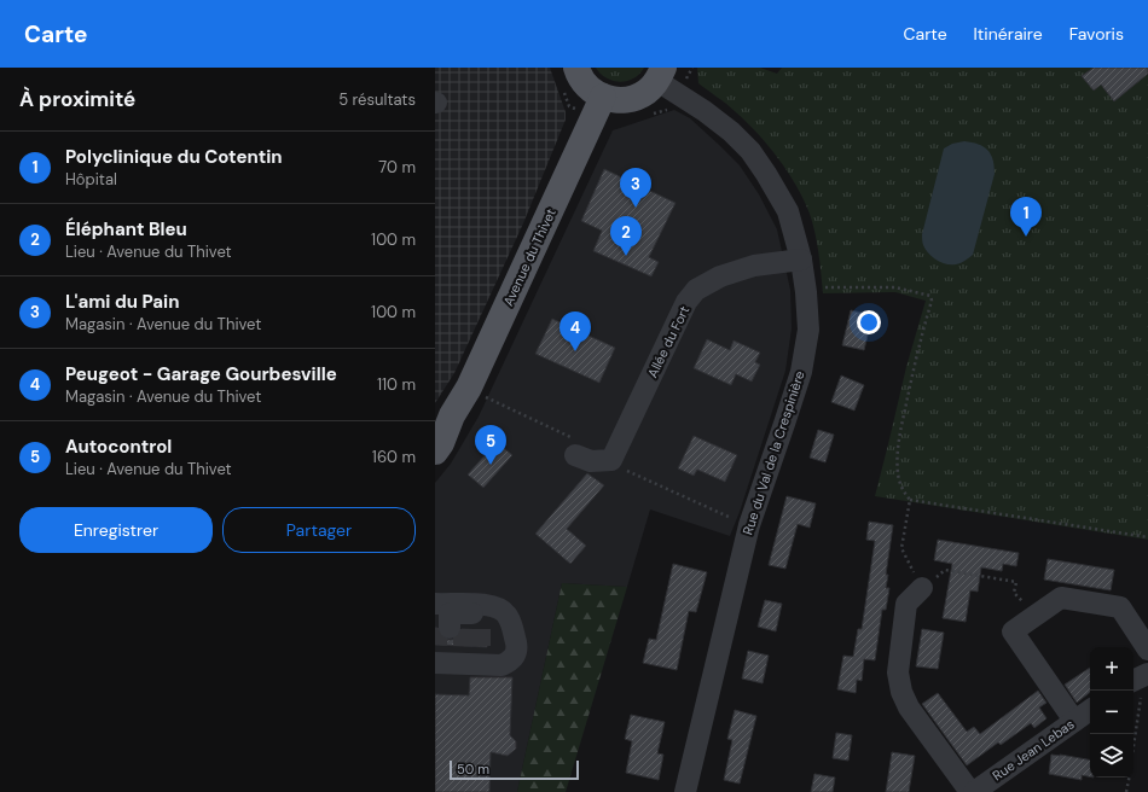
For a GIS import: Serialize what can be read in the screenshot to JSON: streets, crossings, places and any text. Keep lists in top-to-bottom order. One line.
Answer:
{"streets":{"main road":["Avenue du Thivet"],"street":["Allée du Fort","Rue du Val de la Crespinière","Rue Jean Lebas"]},"crossings":[["Allée du Fort","Rue du Val de la Crespinière"]],"scale_bar":"50 m","page":{"header":"Carte","nav":["Carte","Itinéraire","Favoris"],"heading":["À proximité","5 résultats"],"list":[{"mark":"1","name":"Polyclinique du Cotentin","note":"Hôpital","value":"70 m"},{"mark":"2","name":"Éléphant Bleu","note":"Lieu · Avenue du Thivet","value":"100 m"},{"mark":"3","name":"L'ami du Pain","note":"Magasin · Avenue du Thivet","value":"100 m"},{"mark":"4","name":"Peugeot - Garage Gourbesville","note":"Magasin · Avenue du Thivet","value":"110 m"},{"mark":"5","name":"Autocontrol","note":"Lieu · Avenue du Thivet","value":"160 m"}],"pins":["3","1","2","4","5"],"buttons":["Enregistrer","Partager"],"map_buttons":["+","−"],"scale":"50 m"}}
